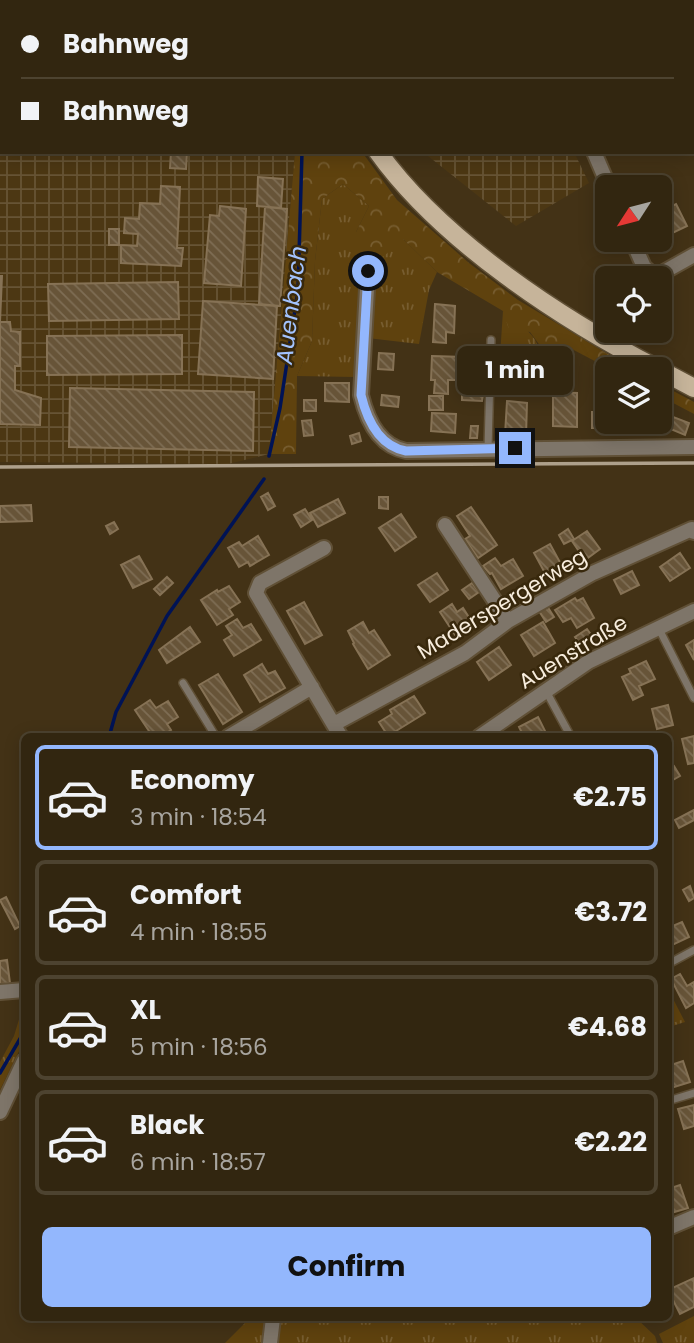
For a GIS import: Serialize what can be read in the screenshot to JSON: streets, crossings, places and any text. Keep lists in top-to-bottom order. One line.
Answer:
{"streets":{"street":["Maderspergerweg","Auenstraße"]},"water":["Auenbach"],"north":"bottom left","page":{"banner":["Bahnweg","Bahnweg"],"bubble":"1 min","list":[{"name":"Economy","note":"3 min · 18:54","value":"€2.75"},{"name":"Comfort","note":"4 min · 18:55","value":"€3.72"},{"name":"XL","note":"5 min · 18:56","value":"€4.68"},{"name":"Black","note":"6 min · 18:57","value":"€2.22"}],"buttons":"Confirm"}}
